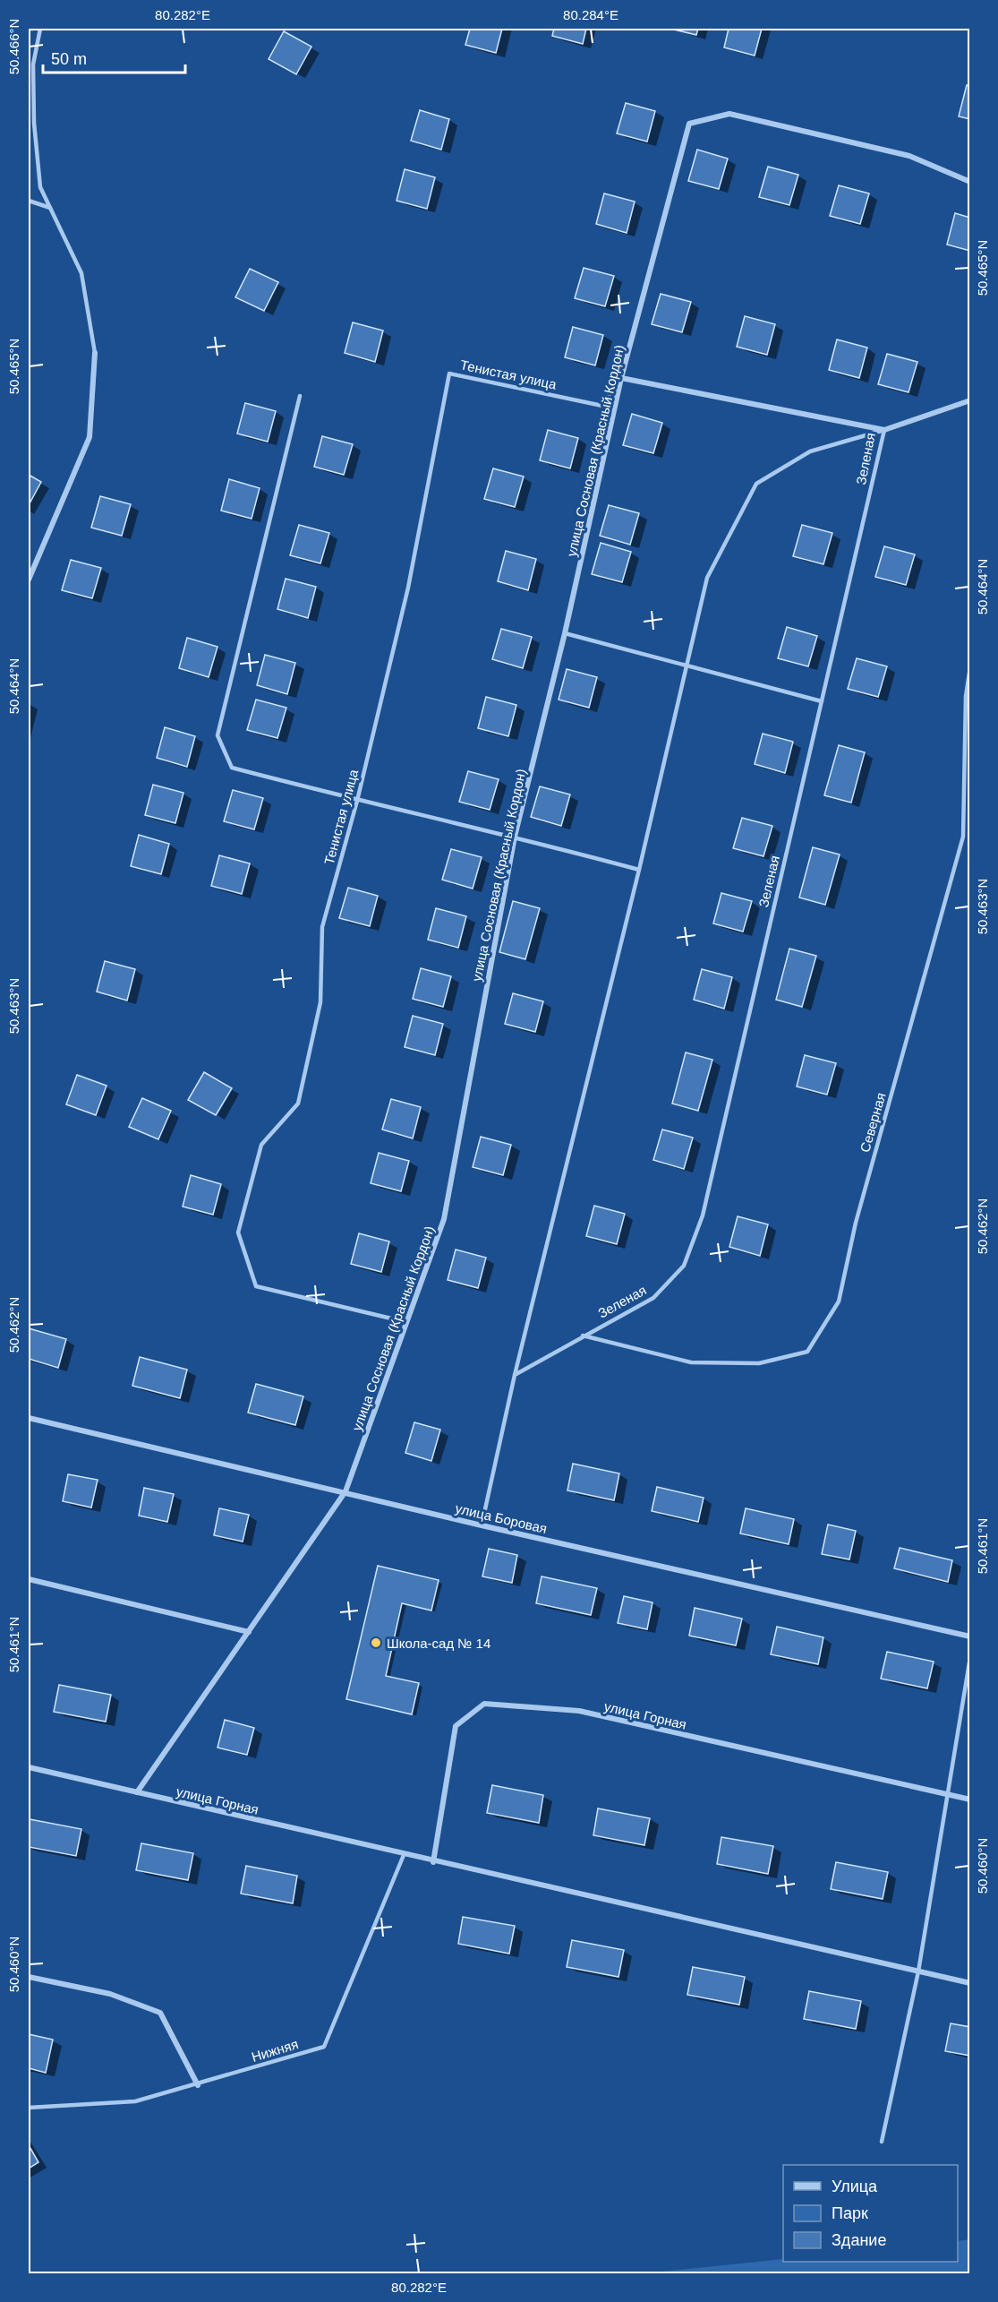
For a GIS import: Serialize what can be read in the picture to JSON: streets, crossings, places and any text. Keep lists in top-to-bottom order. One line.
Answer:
{"streets":{"street":["улица Сосновая (Красный Кордон)","улица Боровая","улица Горная"],"lane":["Тенистая улица","Зеленая","Северная","Нижняя"]},"crossings":[["Тенистая улица","улица Сосновая (Красный Кордон)"],["улица Сосновая (Красный Кордон)","улица Боровая"],["улица Сосновая (Красный Кордон)","улица Горная"],["Зеленая","Северная"],["Зеленая","улица Боровая"],["улица Горная","Нижняя"]],"places":["Школа-сад № 14"],"legend":["Улица","Парк","Здание"],"scale_bar":"50 m","coordinates":["80.282°E","80.284°E","50.466°N","50.465°N","50.464°N","50.463°N","50.462°N","50.461°N","50.460°N"]}
